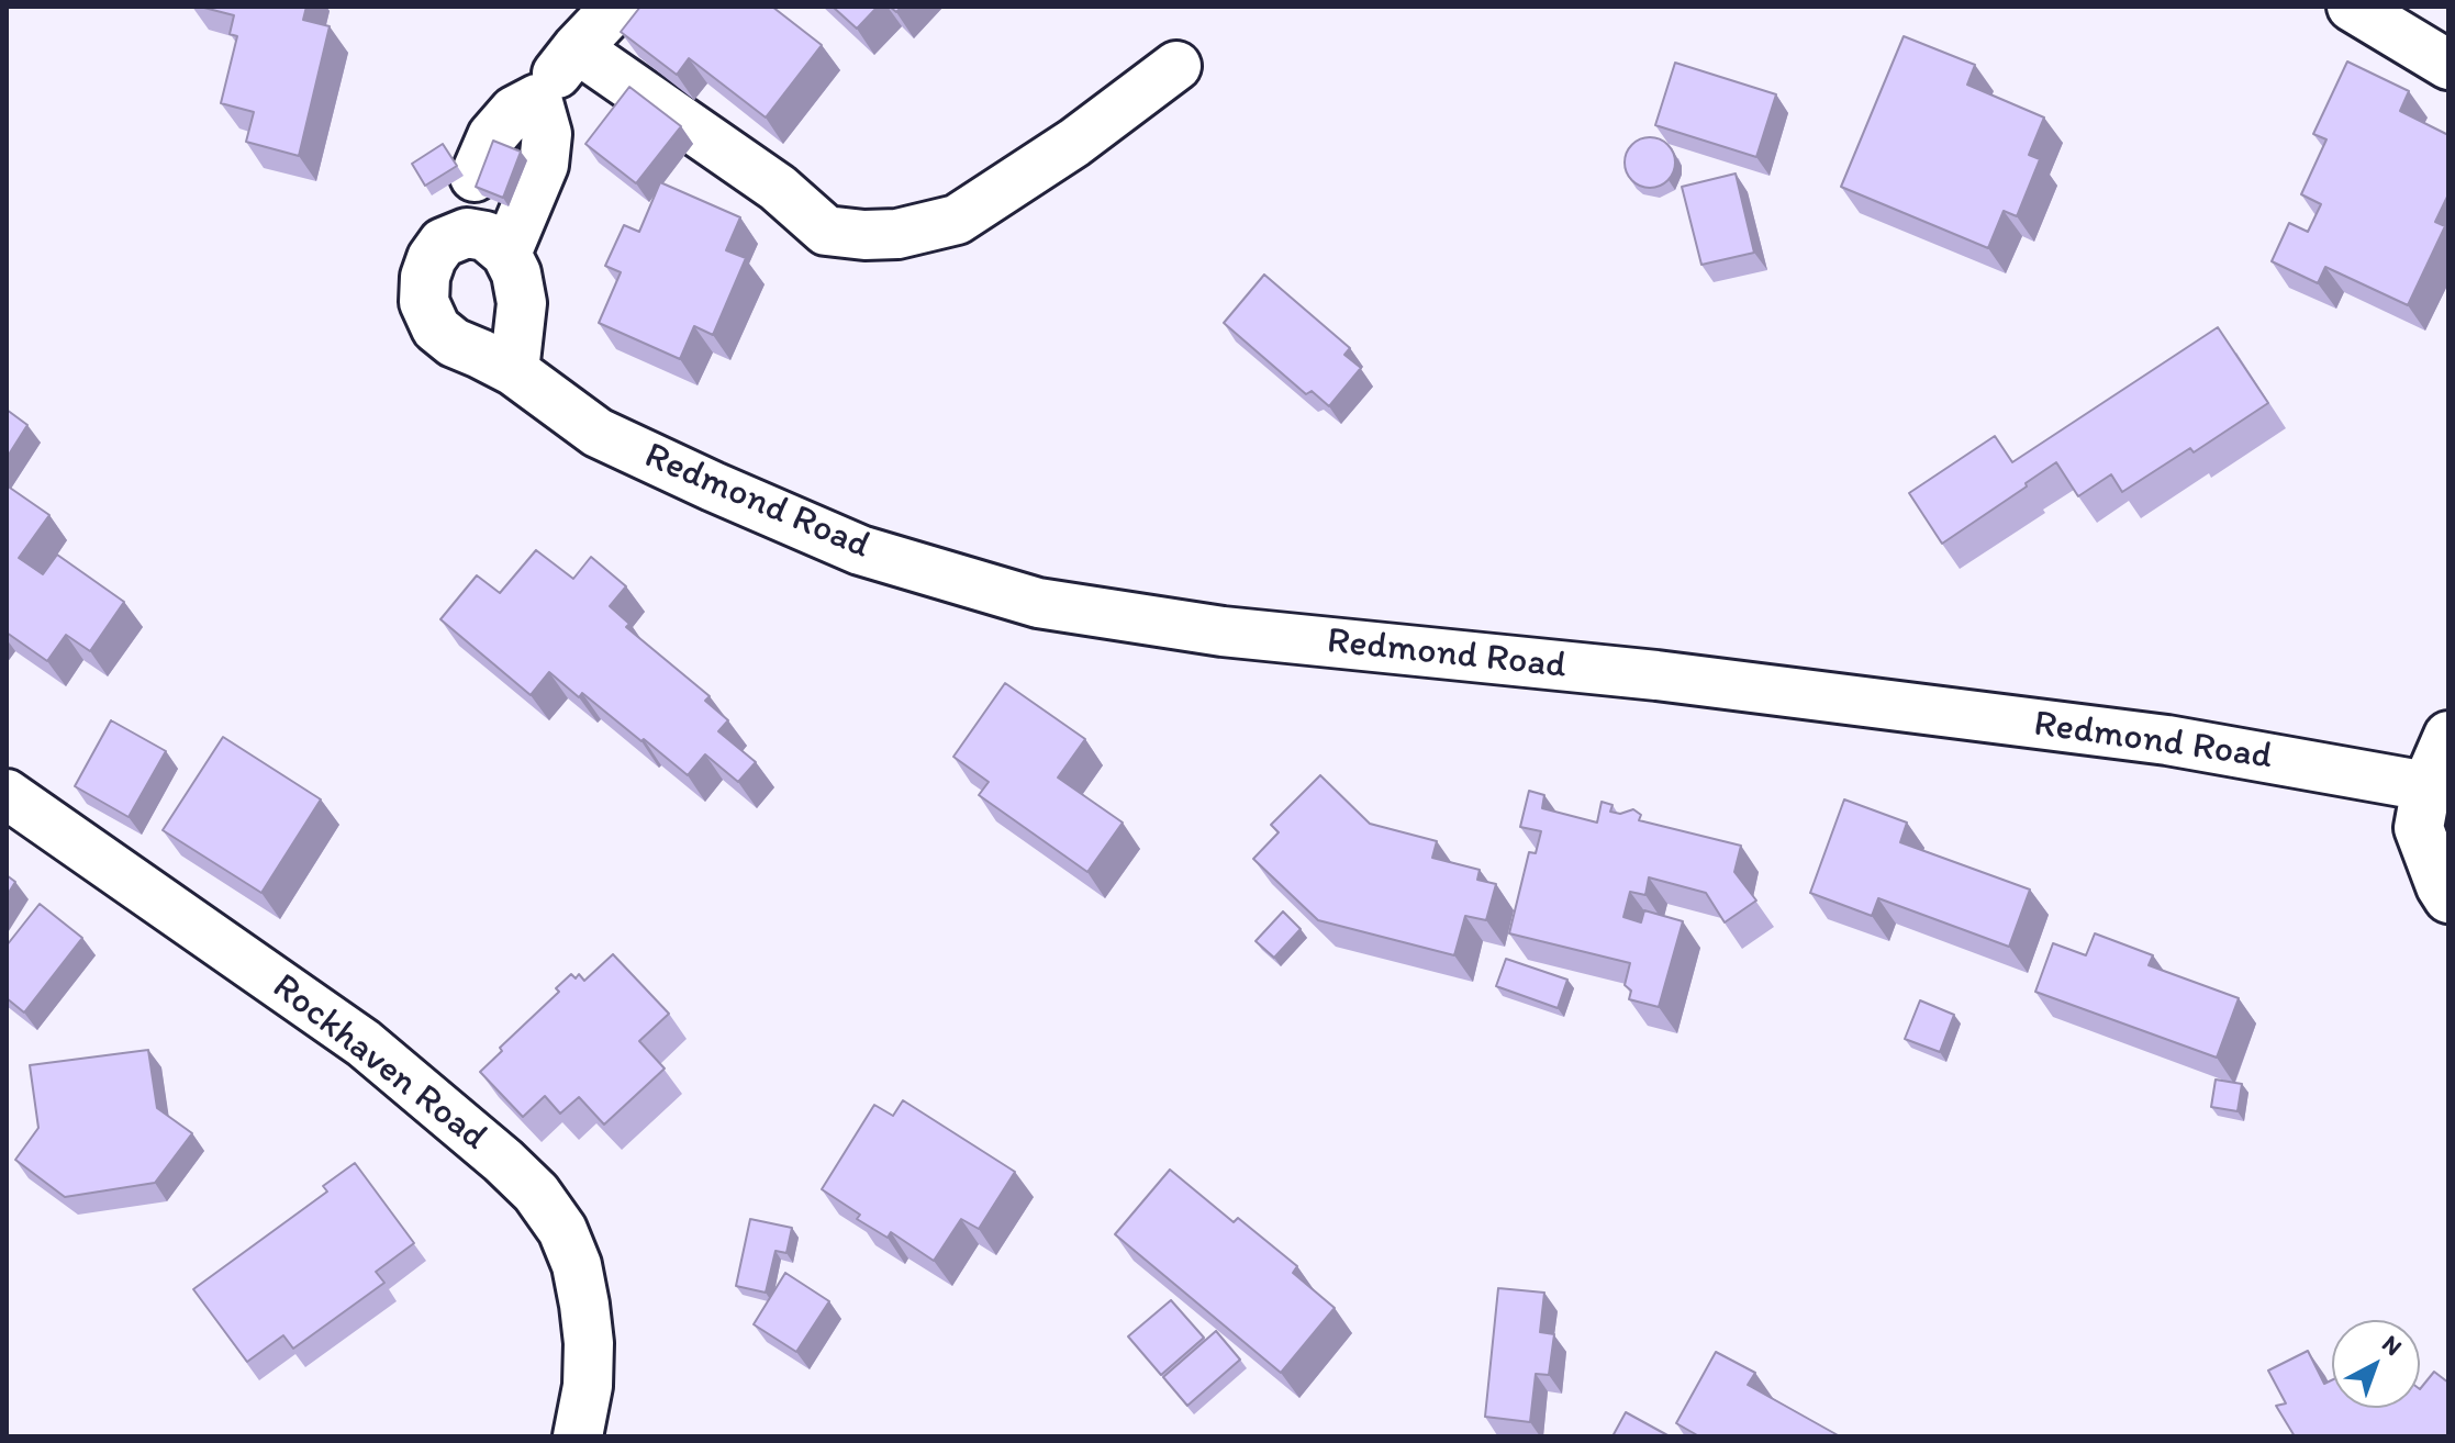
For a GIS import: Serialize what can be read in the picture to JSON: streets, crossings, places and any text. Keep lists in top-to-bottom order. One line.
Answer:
{"streets":{"street":["Redmond Road","Rockhaven Road"]},"north":"top right"}
